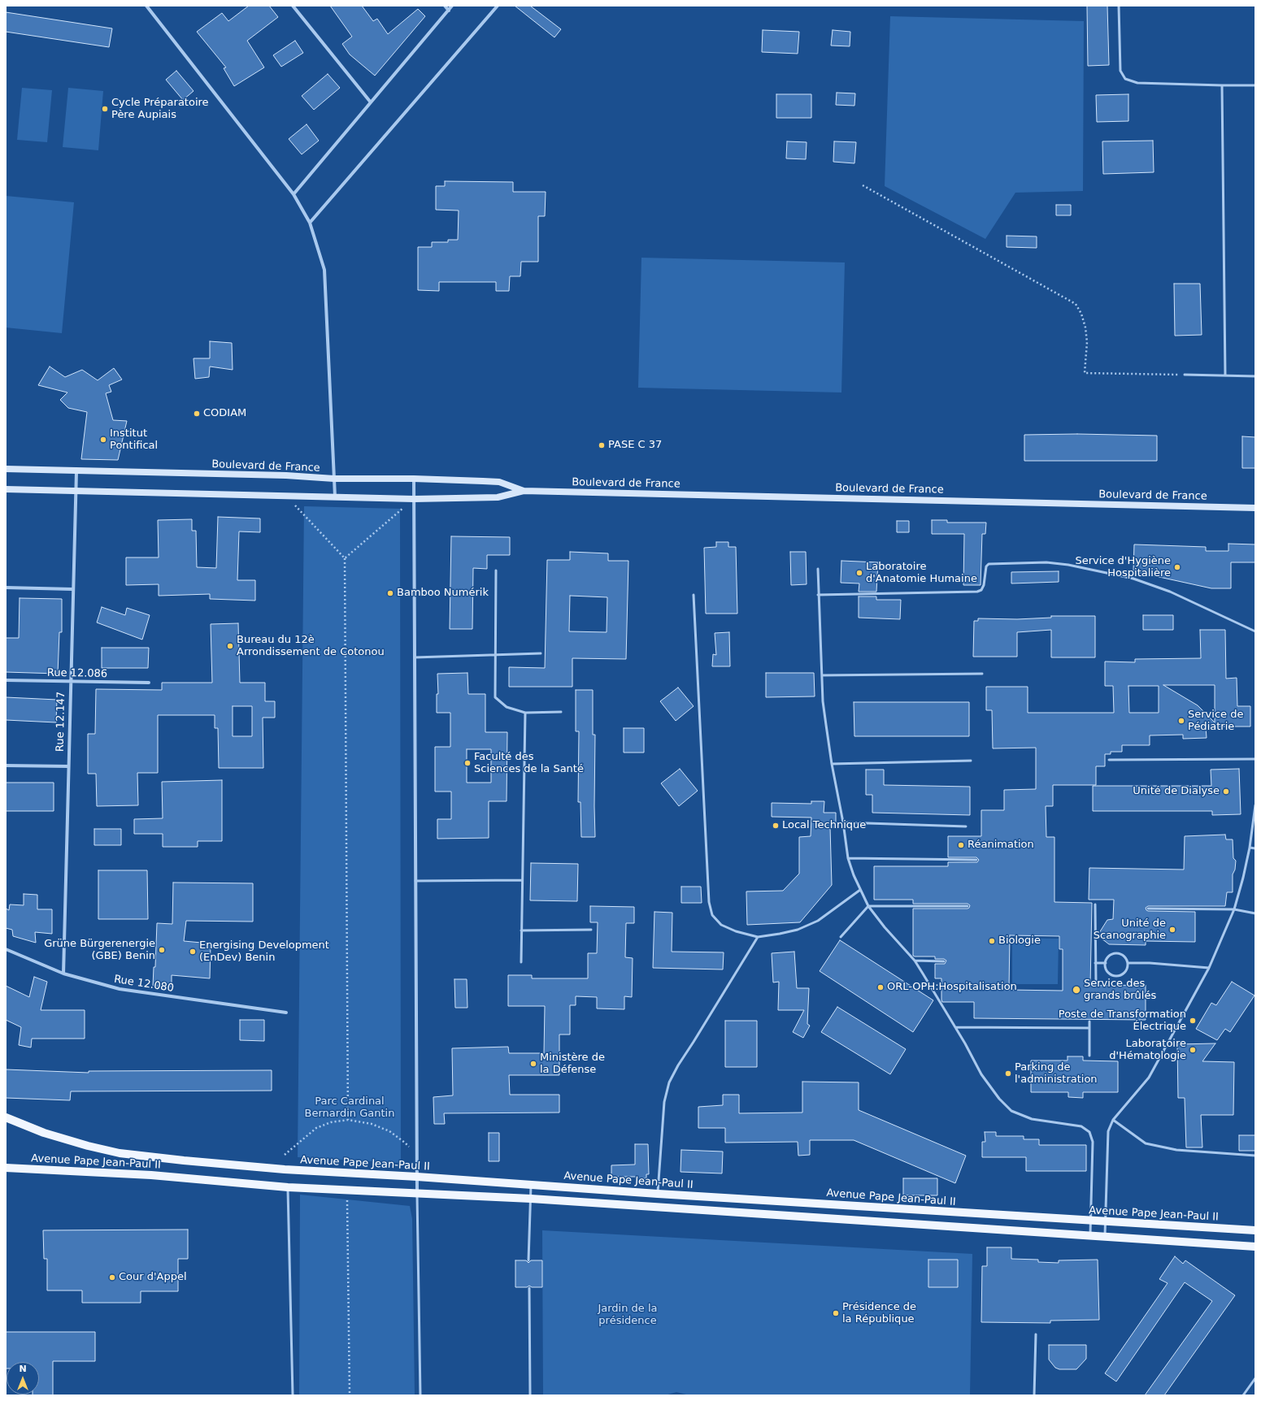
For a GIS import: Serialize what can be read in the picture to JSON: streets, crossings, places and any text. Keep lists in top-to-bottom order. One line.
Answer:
{"streets":{"main road":["Avenue Pape Jean-Paul II"],"street":["Boulevard de France","Rue 12.086","Rue 12.147","Rue 12.080"]},"crossings":[["Boulevard de France","Rue 12.147"],["Rue 12.086","Rue 12.147"],["Rue 12.147","Rue 12.080"]],"parks":["Parc Cardinal Bernardin Gantin","Jardin de la présidence"],"places":["Cycle Préparatoire Père Aupiais","CODIAM","Institut Pontifical","PASE C 37","Service d'Hygiène Hospitalière","Laboratoire d'Anatomie Humaine","Bamboo Numérik","Bureau du 12è Arrondissement de Cotonou","Service de Pédiatrie","Faculté des Sciences de la Santé","Unité de Dialyse","Local Technique","Réanimation","Unité de Scanographie","Biologie","Grüne Bürgerenergie (GBE) Benin","Energising Development (EnDev) Benin","ORL-OPH:Hospitalisation","Service des grands brûlés","Poste de Transformation Électrique","Laboratoire d'Hématologie","Ministère de la Défense","Parking de l'administration","Cour d'Appel","Présidence de la République"],"north":"top"}
